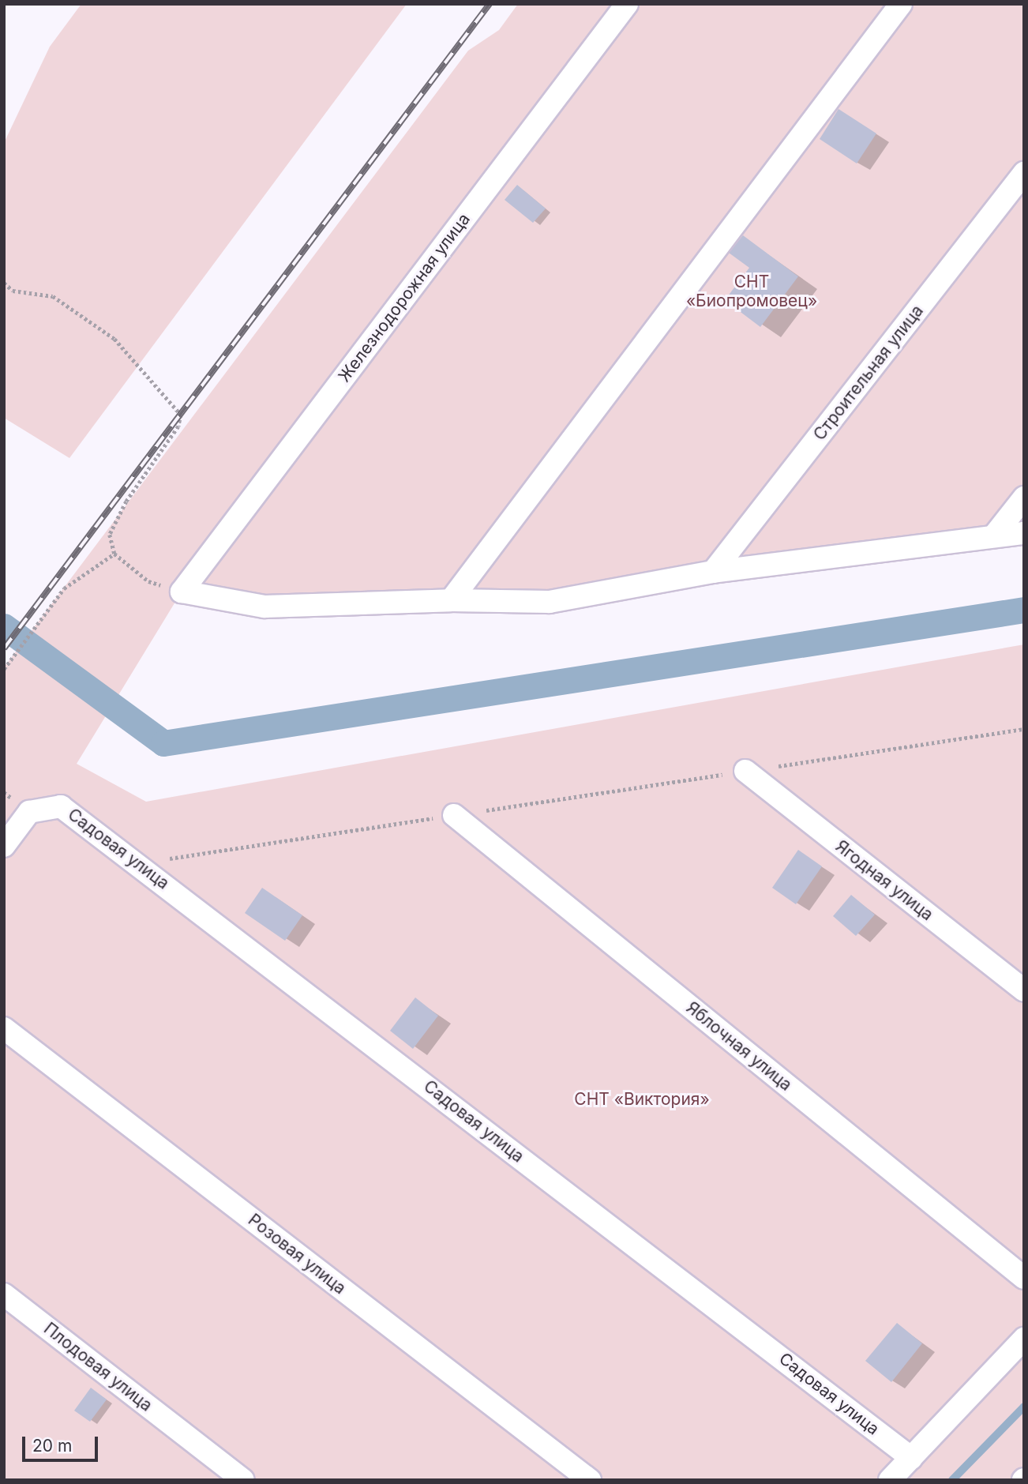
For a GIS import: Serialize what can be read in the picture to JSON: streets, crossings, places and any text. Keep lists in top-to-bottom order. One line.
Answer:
{"streets":{"street":["Железнодорожная улица","Строительная улица","Садовая улица","Ягодная улица","Яблочная улица","Розовая улица","Плодовая улица"]},"parks":["СНТ «Биопромовец»","СНТ «Виктория»"],"scale_bar":"20 m"}
